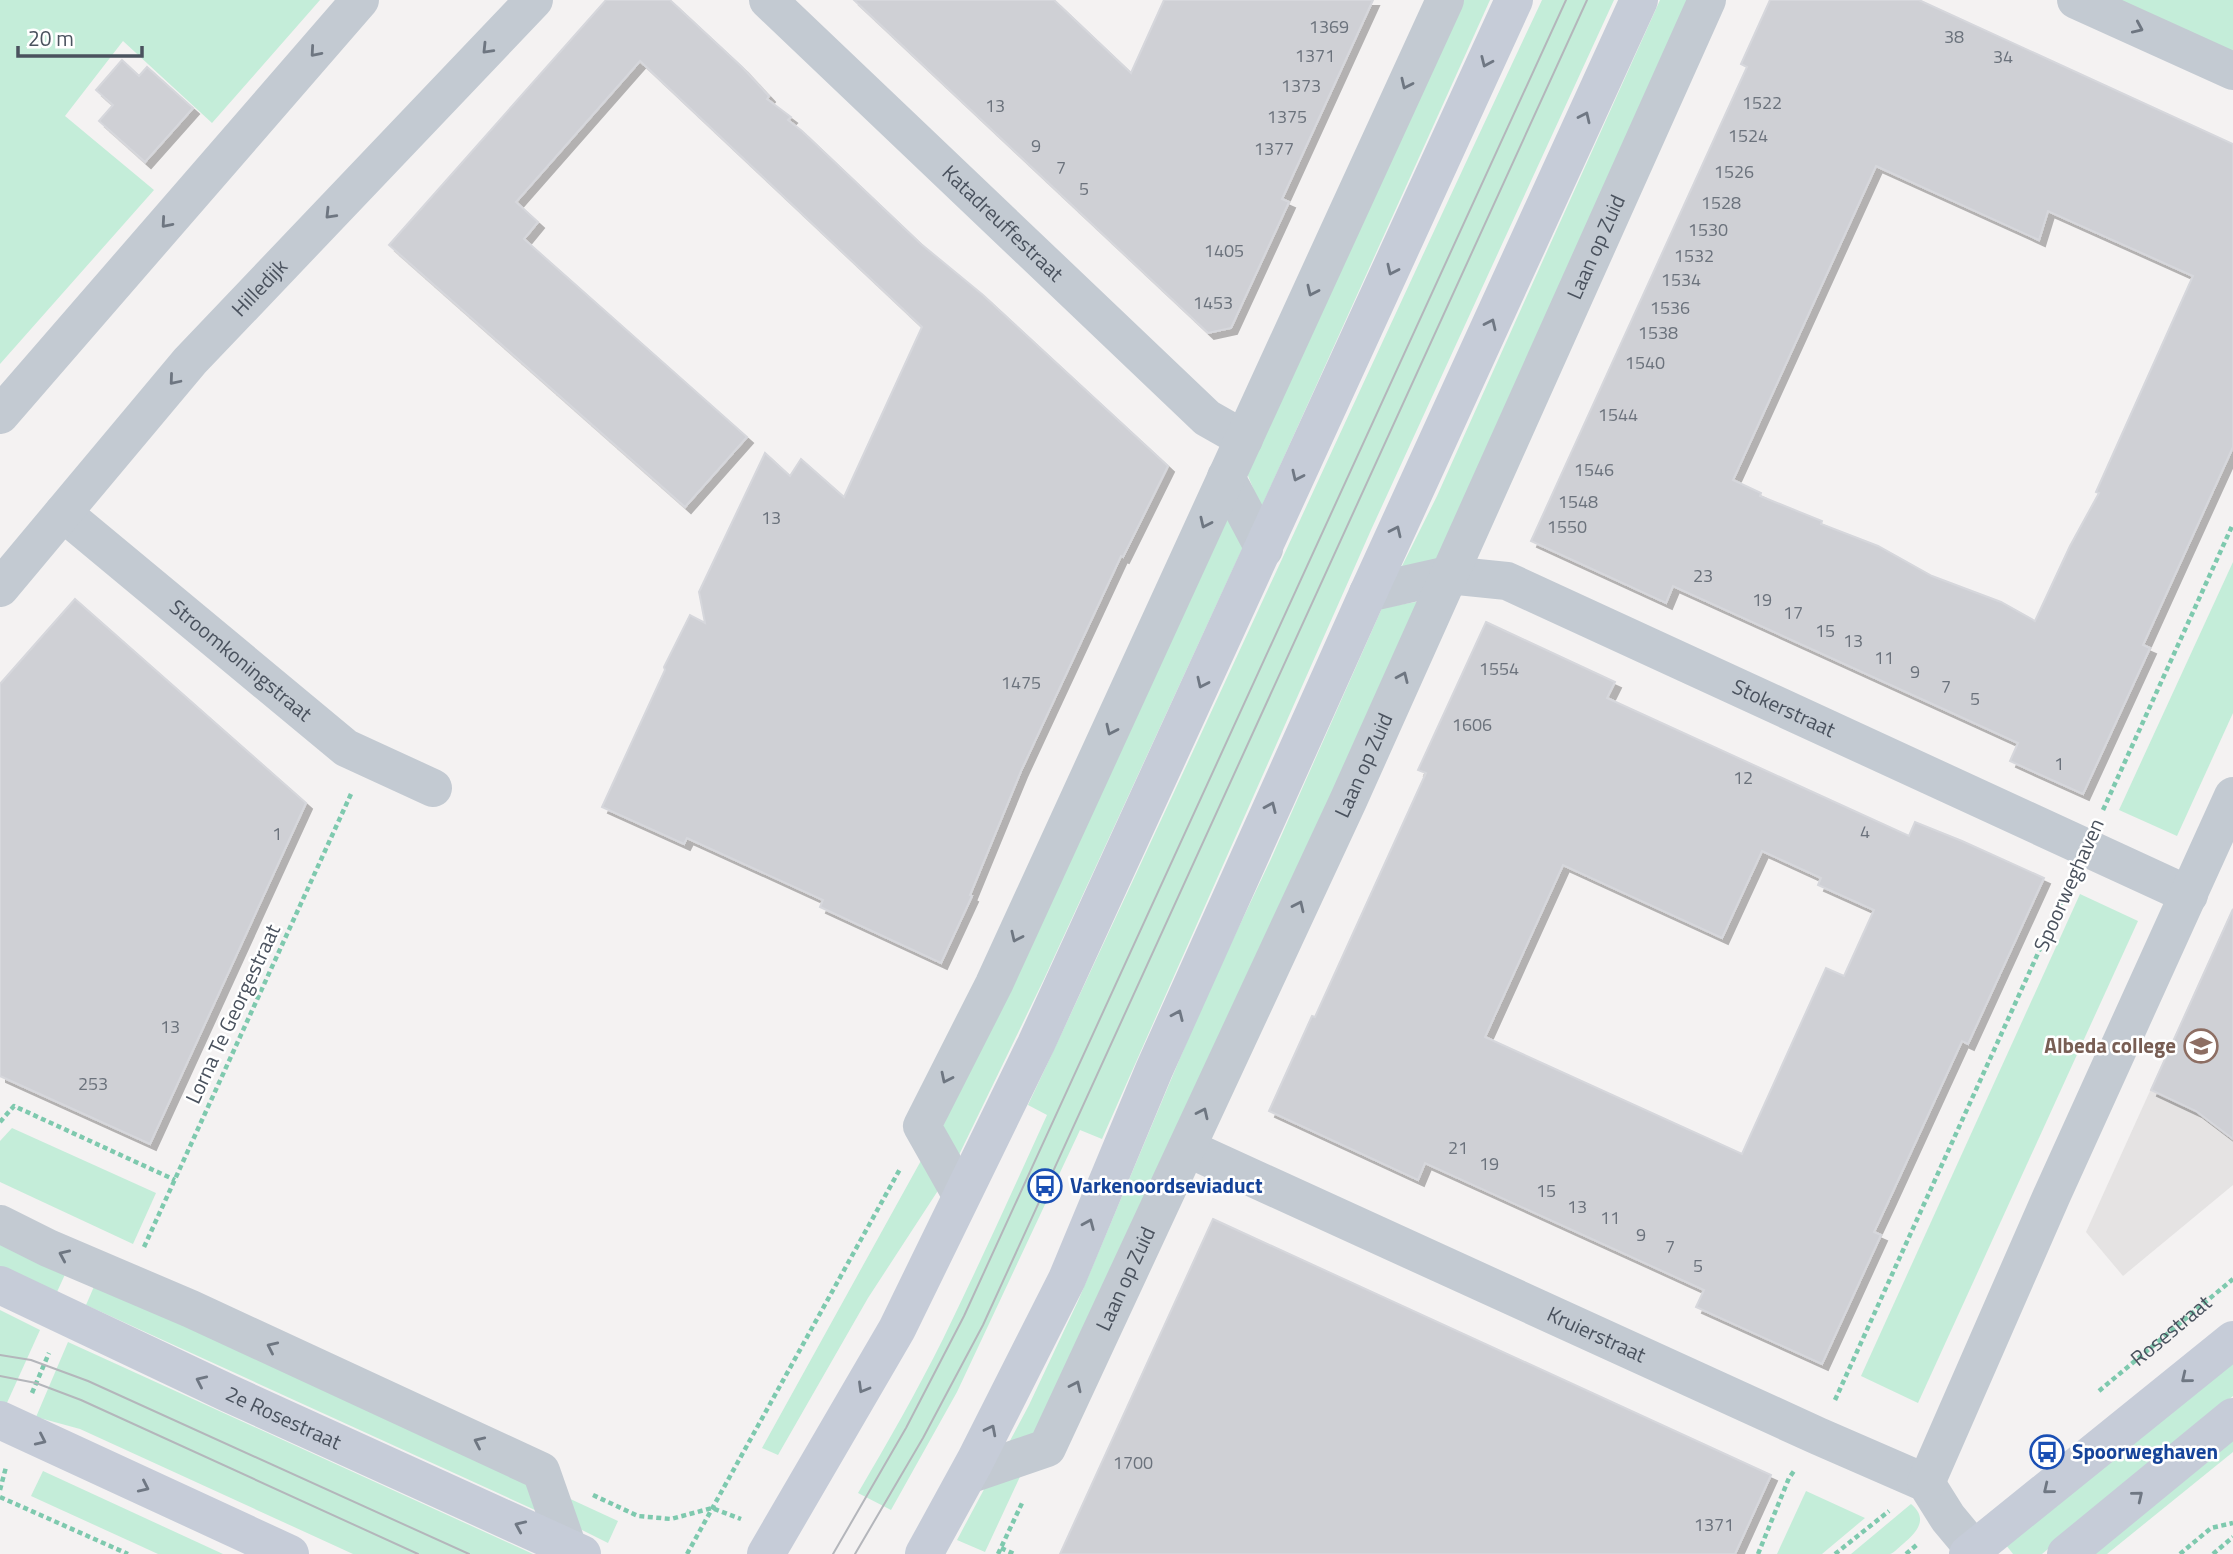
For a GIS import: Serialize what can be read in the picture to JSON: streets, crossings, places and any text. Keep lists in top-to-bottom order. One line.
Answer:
{"streets":{"main road":["2e Rosestraat"],"street":["Katadreuffestraat","Laan op Zuid","Hilledijk","Stroomkoningstraat","Stokerstraat","Kruierstraat"],"path":["Spoorweghaven","Lorna Te Georgestraat","Rosestraat"]},"crossings":[["Laan op Zuid","Stokerstraat"],["Laan op Zuid","Kruierstraat"],["Hilledijk","Stroomkoningstraat"],["Stroomkoningstraat","Lorna Te Georgestraat"],["Stokerstraat","Spoorweghaven"],["Spoorweghaven","Kruierstraat"]],"places":{"school or university":["Albeda college"],"bus stop":["Varkenoordseviaduct","Spoorweghaven"]},"house_numbers":["1369","38","1371","34","1373","1522","13","1375","1524","9","1377","7","1526","5","1528","1530","1405","1532","1534","1453","1536","1538","1540","1544","1546","1548","13","1550","23","19","17","15","13","11","1554","9","1475","7","5","1606","1","12","4","1","13","253","21","19","15","13","11","9","7","5","1700","1371"],"scale_bar":"20 m"}
